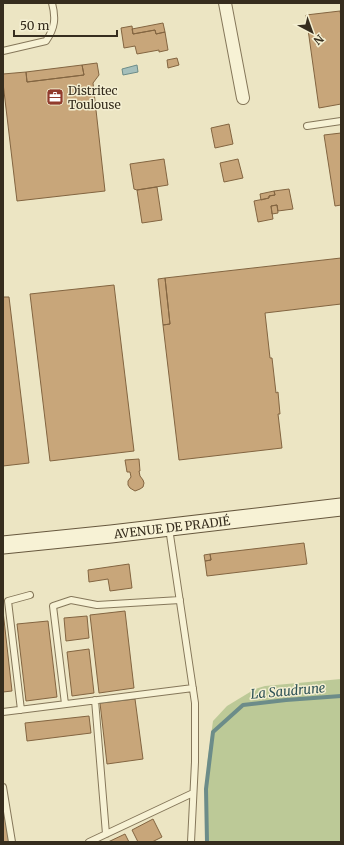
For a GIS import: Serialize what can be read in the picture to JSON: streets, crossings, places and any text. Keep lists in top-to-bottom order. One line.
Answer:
{"streets":{"street":["AVENUE DE PRADIÉ"]},"water":["La Saudrune"],"places":{"office":["Distritec Toulouse"]},"scale_bar":"50 m","north":"bottom right"}
